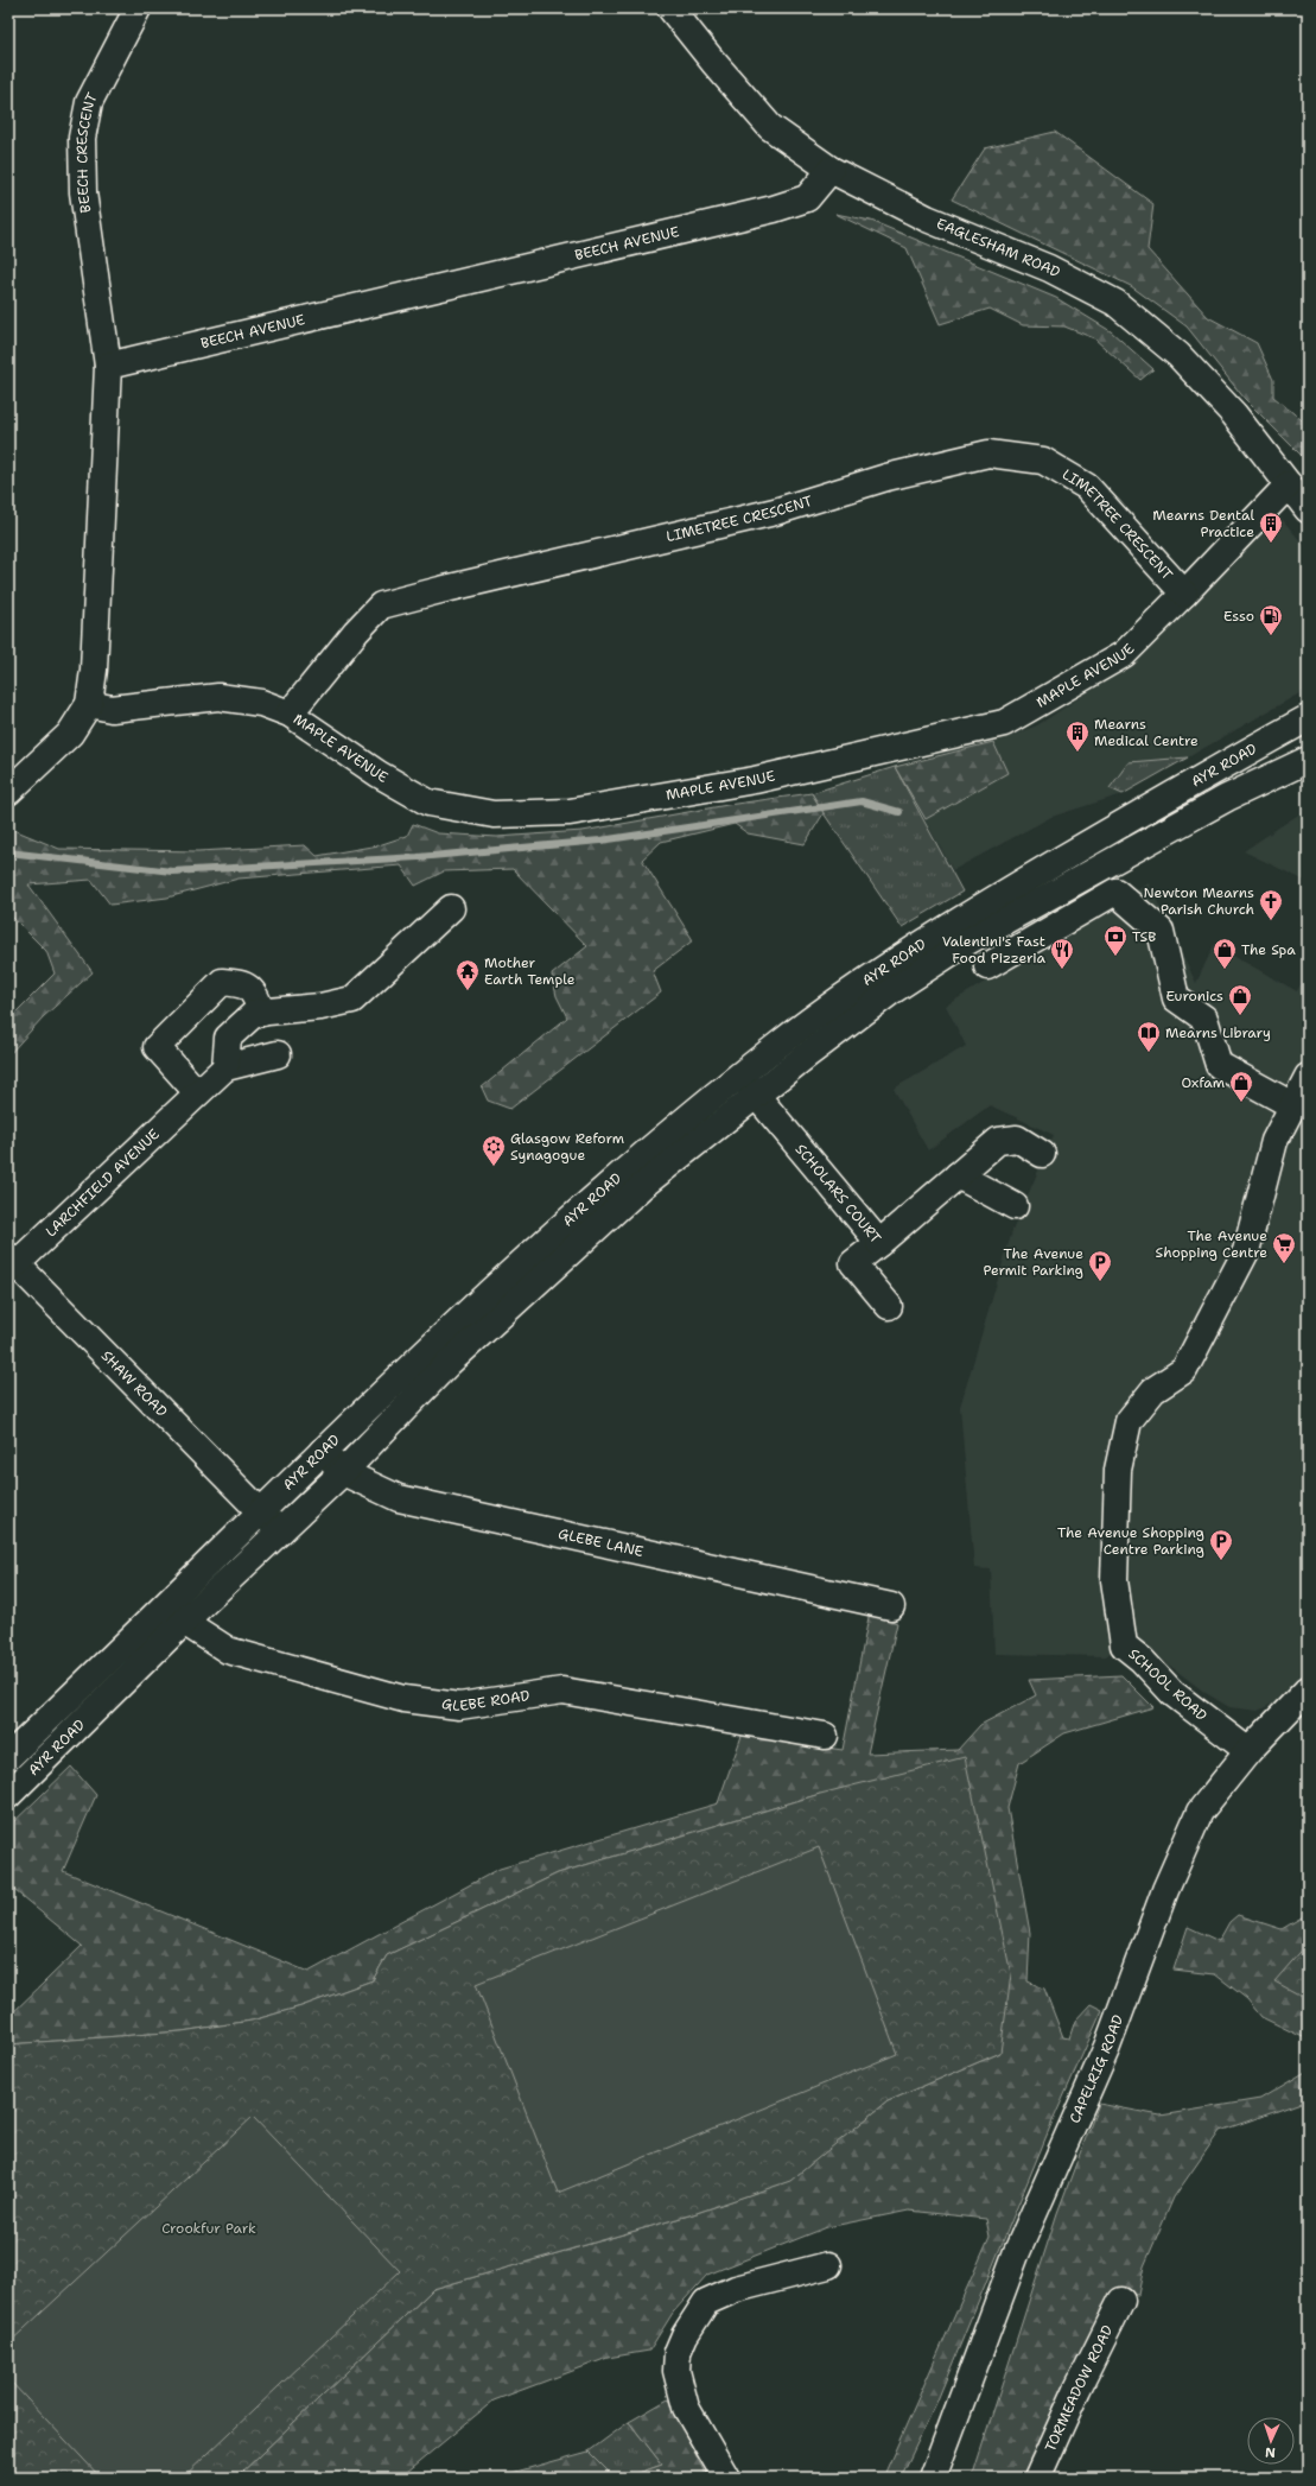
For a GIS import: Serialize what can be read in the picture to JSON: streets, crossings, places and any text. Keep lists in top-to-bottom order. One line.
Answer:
{"streets":{"street":["BEECH CRESCENT","BEECH AVENUE","EAGLESHAM ROAD","LIMETREE CRESCENT","MAPLE AVENUE","AYR ROAD","LARCHFIELD AVENUE","SCHOLARS COURT","SHAW ROAD","GLEBE LANE","SCHOOL ROAD","GLEBE ROAD","CAPELRIG ROAD","TORMEADOW ROAD"]},"crossings":[["BEECH CRESCENT","BEECH AVENUE"],["BEECH AVENUE","EAGLESHAM ROAD"],["EAGLESHAM ROAD","MAPLE AVENUE"],["LIMETREE CRESCENT","MAPLE AVENUE"],["AYR ROAD","SCHOLARS COURT"],["AYR ROAD","SHAW ROAD"],["AYR ROAD","GLEBE LANE"],["AYR ROAD","GLEBE ROAD"],["LARCHFIELD AVENUE","SHAW ROAD"],["SCHOOL ROAD","CAPELRIG ROAD"]],"parks":["Crookfur Park"],"places":{"building":["Mearns Dental Practice","Mearns Medical Centre"],"fuel station":["Esso"],"church":["Newton Mearns Parish Church"],"bank":["TSB"],"restaurant":["Valentini's Fast Food Pizzeria"],"shop":["The Spa","Euronics","Oxfam"],"temple":["Mother Earth Temple"],"library":["Mearns Library"],"synagogue":["Glasgow Reform Synagogue"],"supermarket":["The Avenue Shopping Centre"],"parking":["The Avenue Permit Parking","The Avenue Shopping Centre Parking"]},"north":"bottom"}
